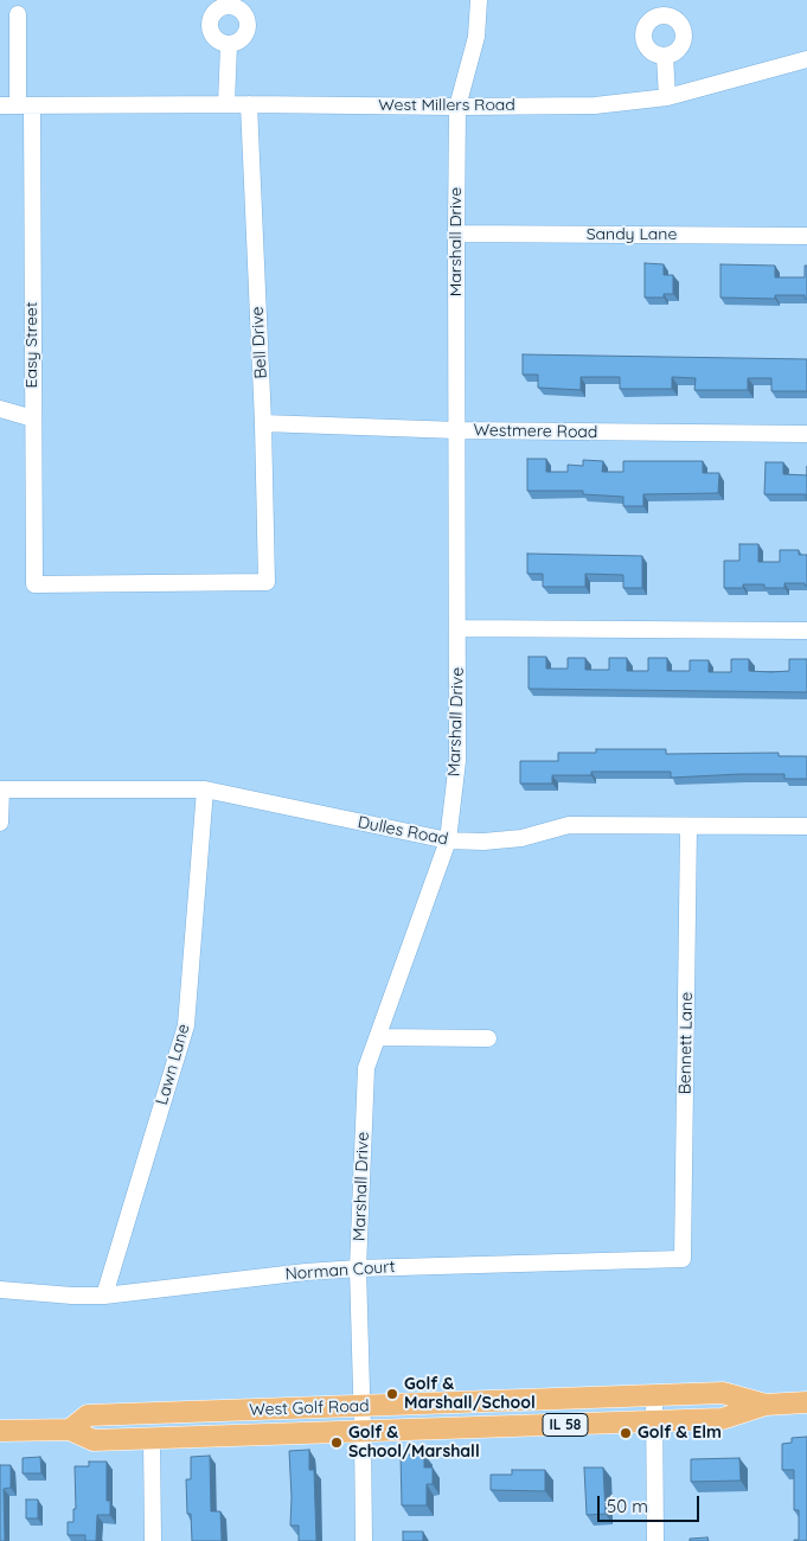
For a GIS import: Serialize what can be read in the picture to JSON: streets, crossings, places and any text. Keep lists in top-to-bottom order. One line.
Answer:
{"streets":{"main road":["West Golf Road","IL 58"],"street":["West Millers Road","Sandy Lane","Marshall Drive","Bell Drive","Easy Street","Westmere Road","Dulles Road","Bennett Lane","Lawn Lane","Norman Court"]},"crossings":[["West Millers Road","Marshall Drive"],["West Millers Road","Bell Drive"],["West Millers Road","Easy Street"],["Sandy Lane","Marshall Drive"],["Marshall Drive","Westmere Road"],["Marshall Drive","Dulles Road"],["Marshall Drive","Norman Court"],["Marshall Drive","West Golf Road"],["Bell Drive","Easy Street"],["Bell Drive","Westmere Road"],["Dulles Road","Bennett Lane"],["Dulles Road","Lawn Lane"],["Bennett Lane","Norman Court"],["Lawn Lane","Norman Court"]],"places":["Golf & Marshall/School","Golf & Elm","Golf & School/Marshall"],"scale_bar":"50 m"}
